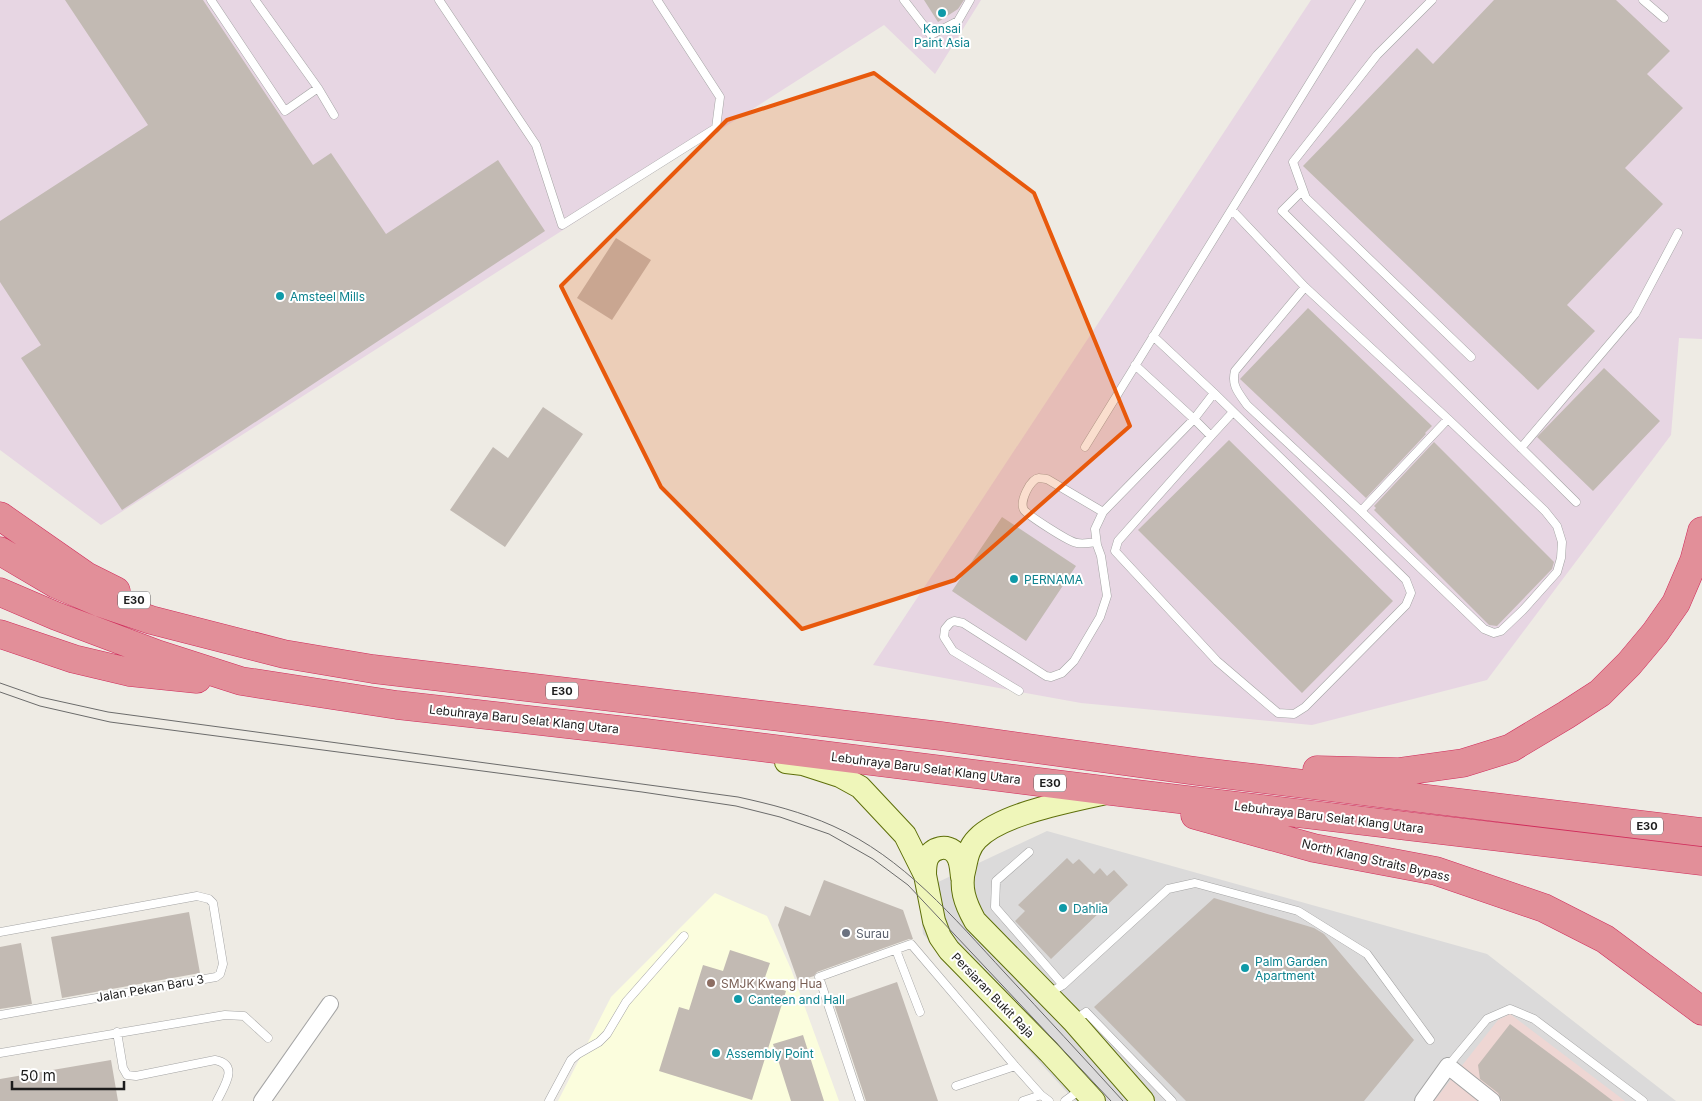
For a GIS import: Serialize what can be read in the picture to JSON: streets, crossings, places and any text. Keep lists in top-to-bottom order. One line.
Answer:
{"streets":{"highway":["E30","Lebuhraya Baru Selat Klang Utara","North Klang Straits Bypass"],"main road":["Persiaran Bukit Raja"],"lane":["Jalan Pekan Baru 3"]},"crossings":[["Lebuhraya Baru Selat Klang Utara","North Klang Straits Bypass"],["Lebuhraya Baru Selat Klang Utara","Persiaran Bukit Raja"]],"places":["Kansai Paint Asia","Amsteel Mills","PERNAMA","Dahlia","Surau","Palm Garden Apartment","SMJK Kwang Hua","Canteen and Hall","Assembly Point"],"scale_bar":"50 m"}
